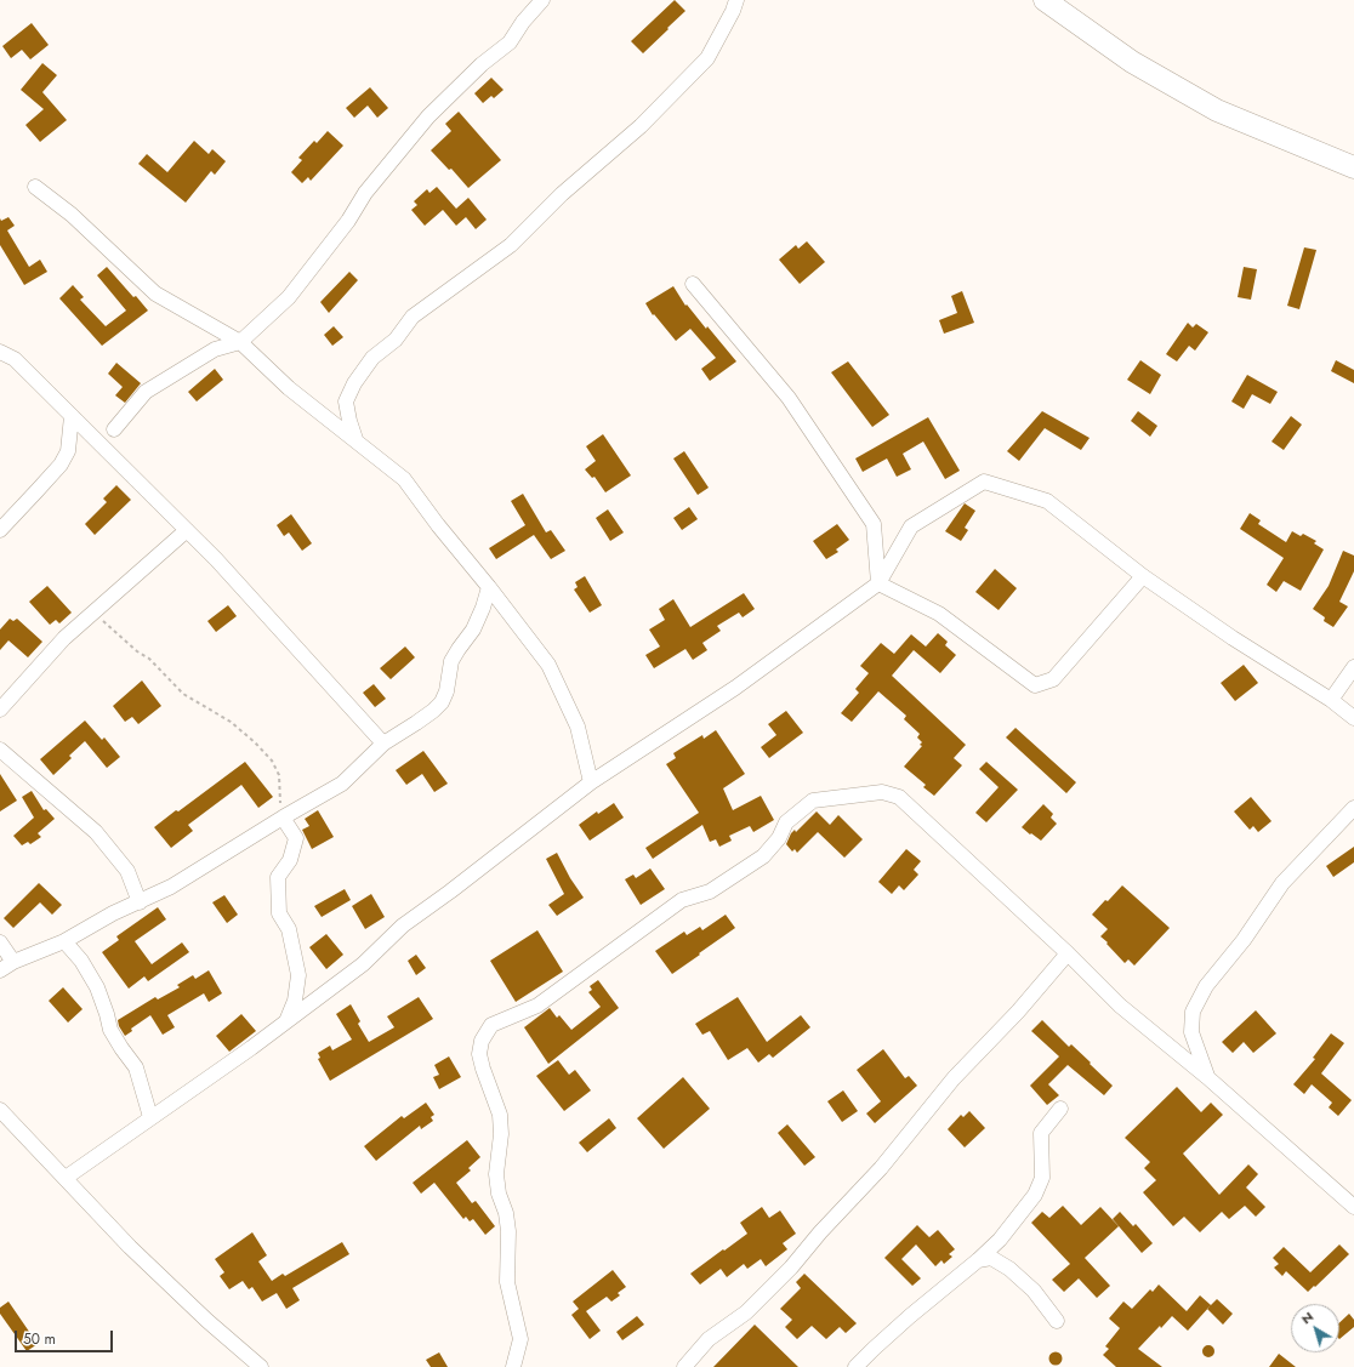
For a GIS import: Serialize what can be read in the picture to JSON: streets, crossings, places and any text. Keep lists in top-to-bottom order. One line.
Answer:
{"scale_bar":"50 m","north":"top left"}
